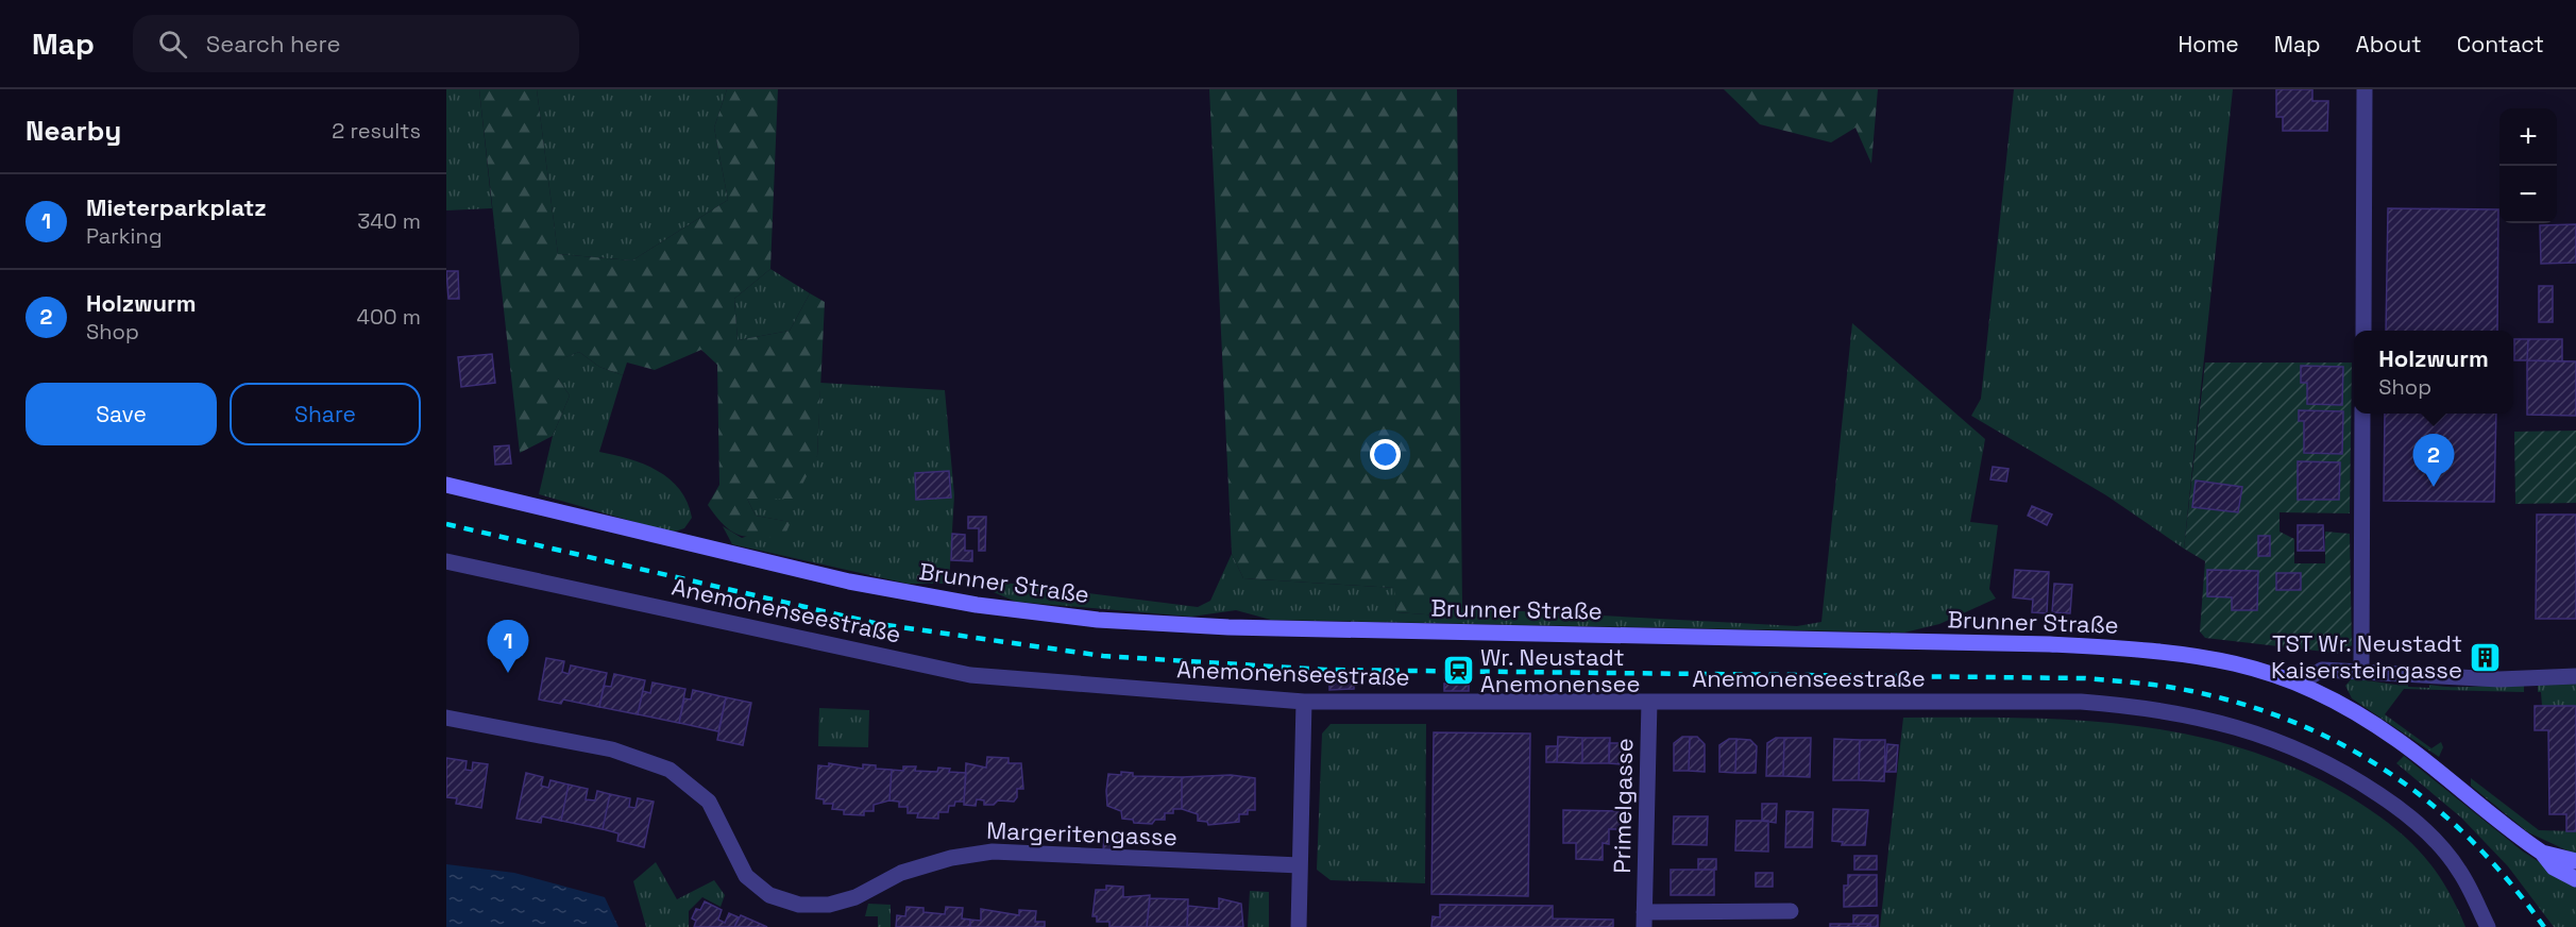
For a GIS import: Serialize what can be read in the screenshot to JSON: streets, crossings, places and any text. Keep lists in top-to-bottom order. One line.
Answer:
{"streets":{"main road":["Brunner Straße"],"street":["Anemonenseestraße","Primelgasse","Margeritengasse"]},"crossings":[["Anemonenseestraße","Primelgasse"]],"places":{"building":["TST Wr. Neustadt Kaisersteingasse"],"station":["Wr. Neustadt Anemonensee"]},"page":{"header":"Map","search":"Search here","nav":["Home","Map","About","Contact"],"heading":["Nearby","2 results"],"map_buttons":["+","−"],"list":[{"mark":"1","name":"Mieterparkplatz","note":"Parking","value":"340 m"},{"mark":"2","name":"Holzwurm","note":"Shop","value":"400 m"}],"popup":["Holzwurm","Shop"],"buttons":["Save","Share"],"pins":["2","1"]}}
